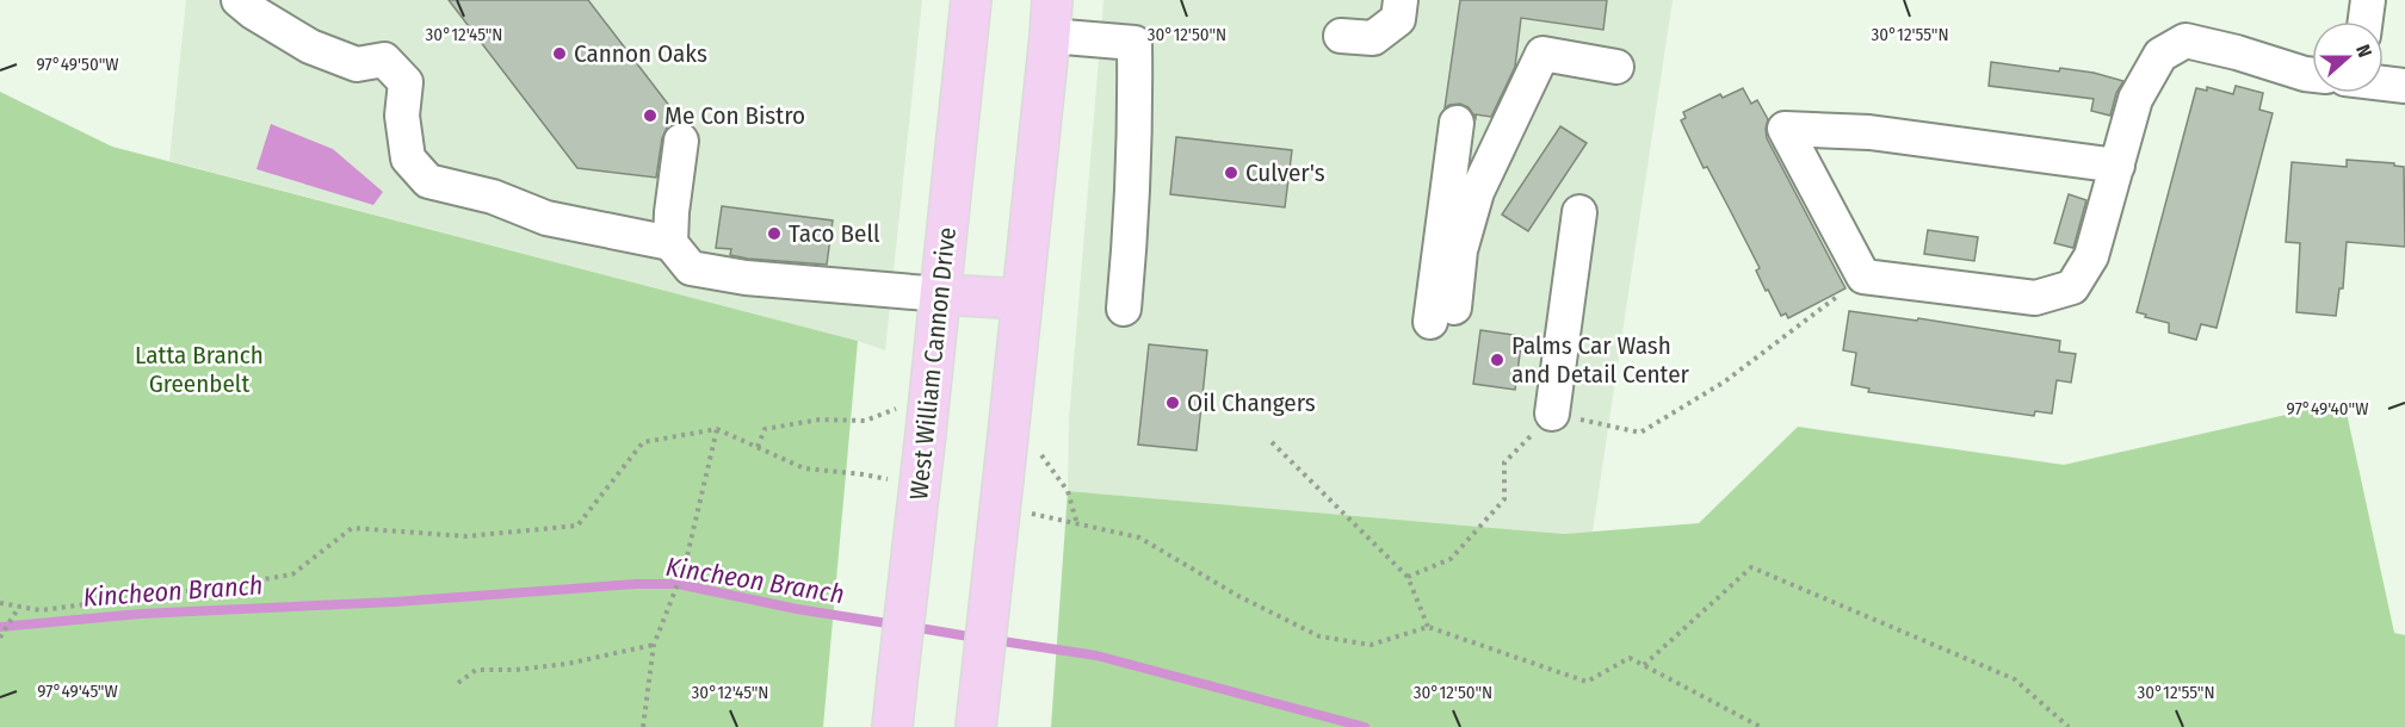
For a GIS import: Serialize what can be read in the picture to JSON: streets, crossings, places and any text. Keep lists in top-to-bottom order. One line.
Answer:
{"streets":{"main road":["West William Cannon Drive"]},"water":["Kincheon Branch"],"parks":["Latta Branch Greenbelt"],"places":["Cannon Oaks","Me Con Bistro","Culver's","Taco Bell","Palms Car Wash and Detail Center","Oil Changers"],"north":"right","coordinates":["30°12'45\"N","30°12'50\"N","30°12'55\"N","97°49'50\"W","97°49'40\"W","97°49'45\"W"]}
